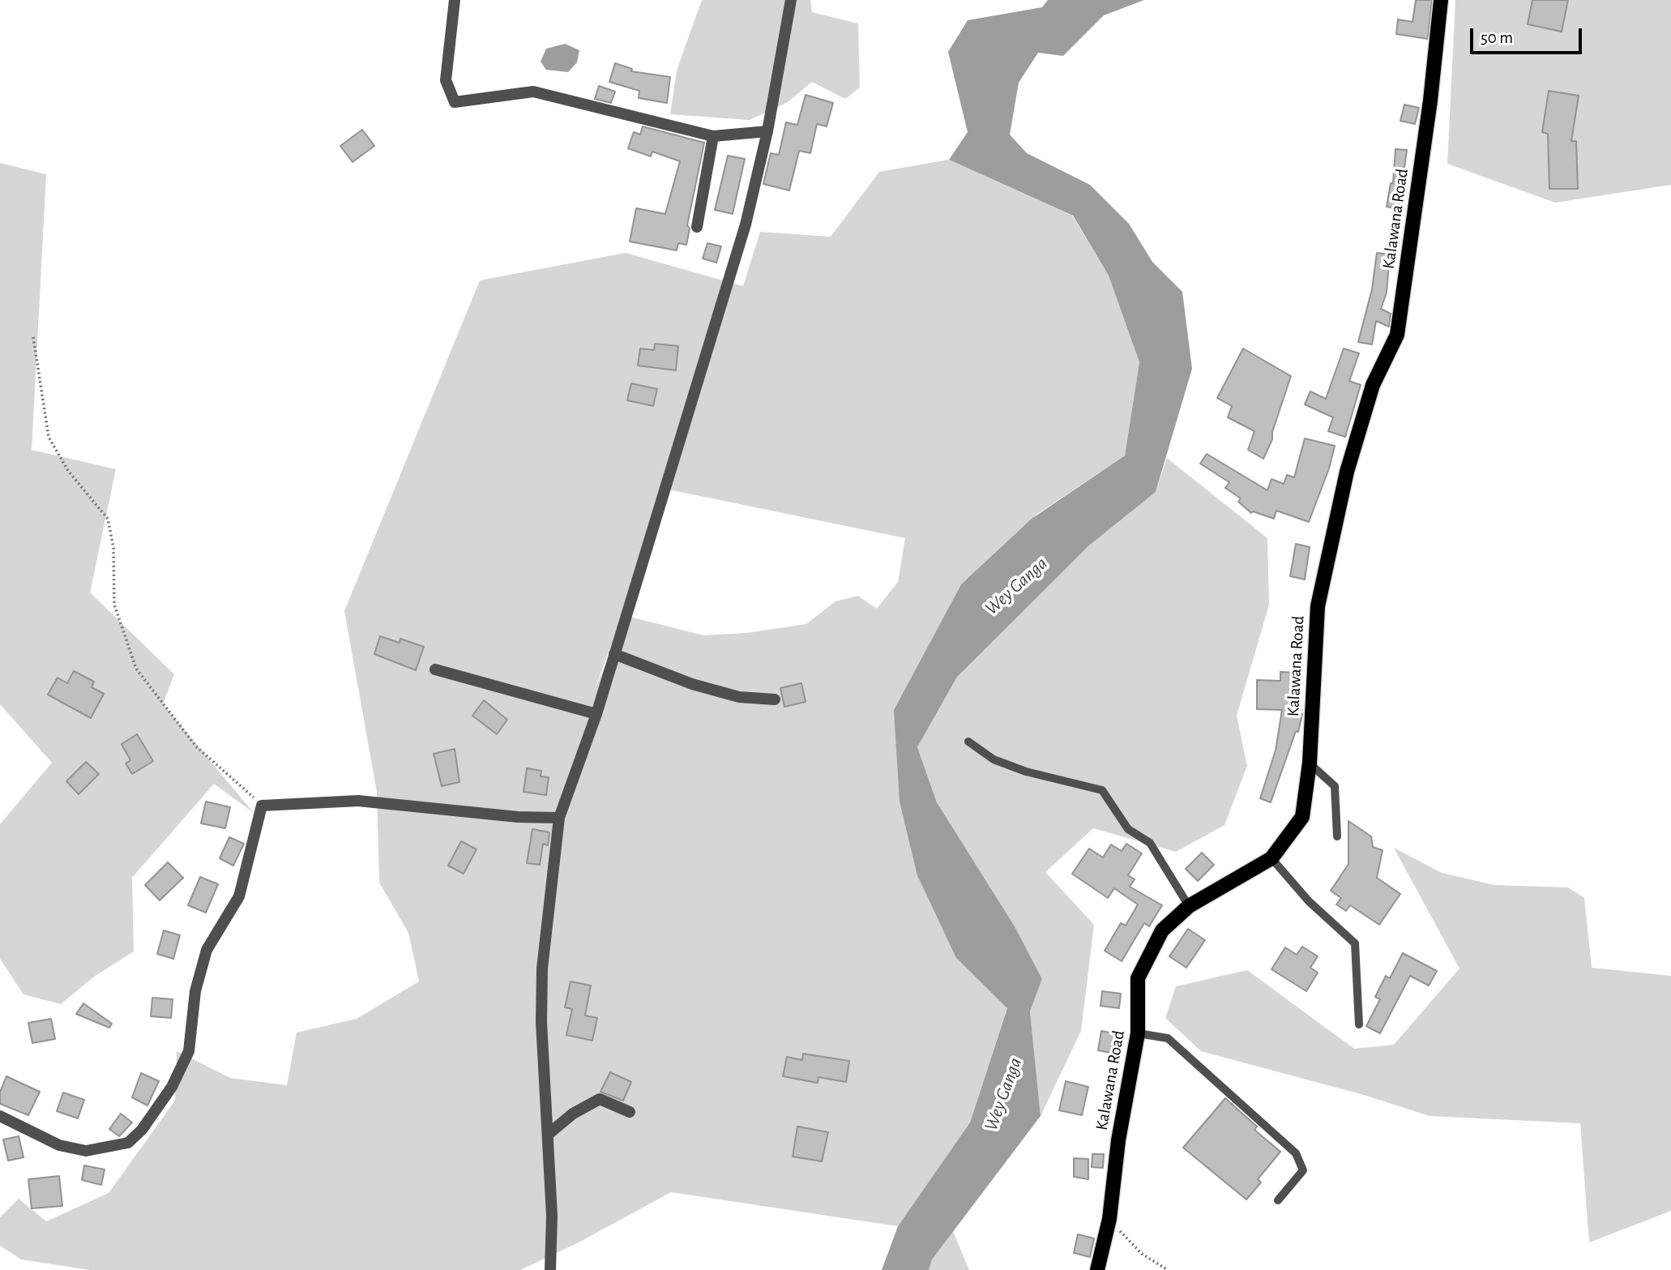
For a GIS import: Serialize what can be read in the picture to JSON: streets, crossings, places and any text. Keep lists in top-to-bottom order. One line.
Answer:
{"streets":{"main road":["Kalawana Road"]},"water":["Wey Ganga"],"scale_bar":"50 m"}
